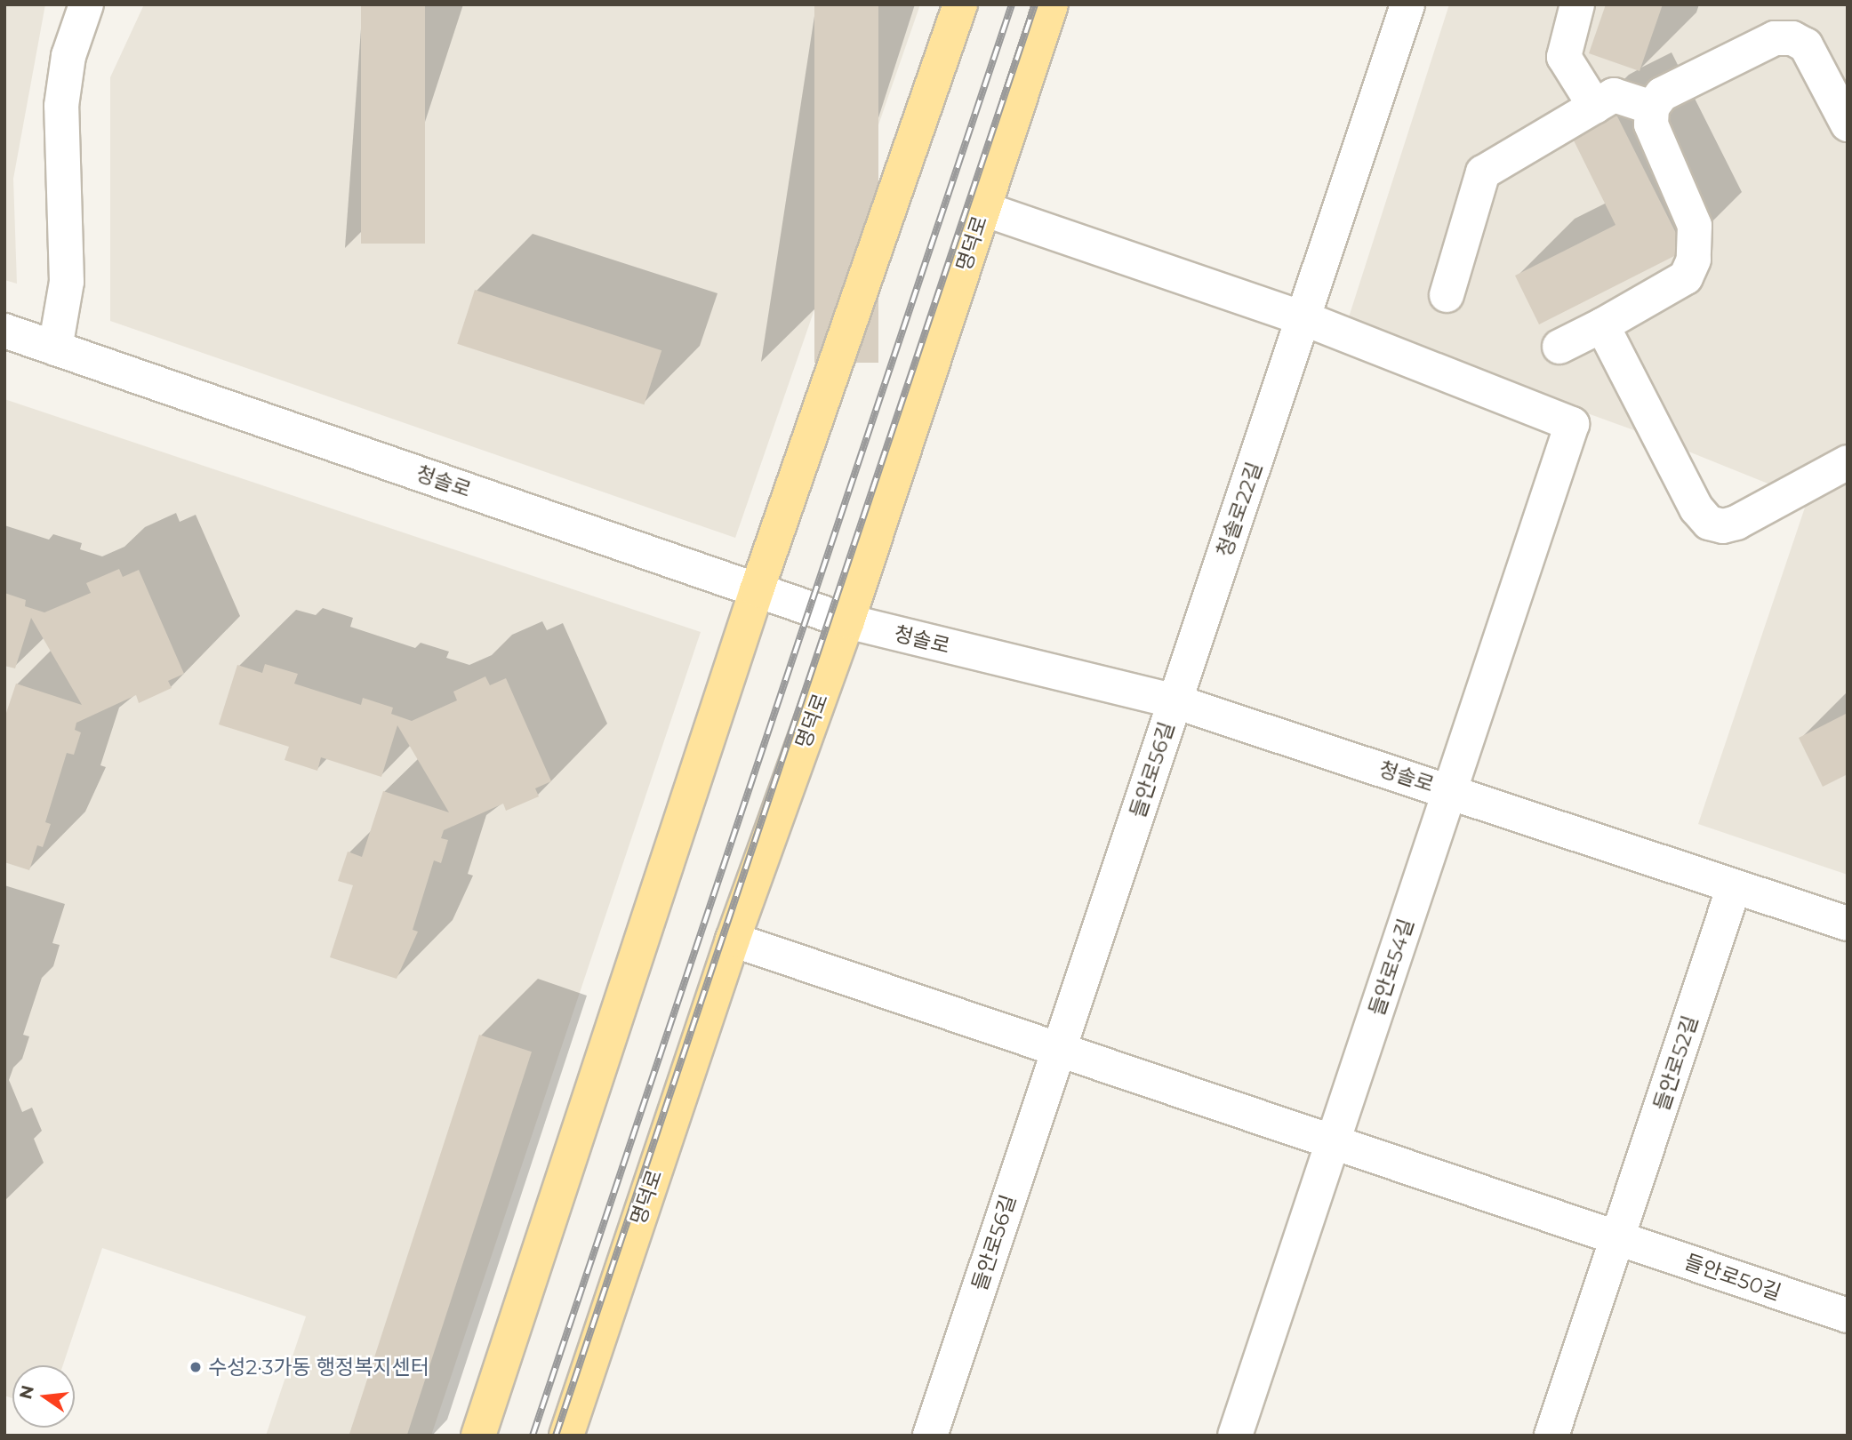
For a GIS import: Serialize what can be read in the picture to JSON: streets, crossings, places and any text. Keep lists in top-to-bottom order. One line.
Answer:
{"streets":{"main road":["명덕로"],"street":["청솔로","청솔로22길","들안로56길","들안로54길","들안로52길","들안로50길"]},"crossings":[["명덕로","청솔로"],["청솔로","청솔로22길"],["청솔로","들안로56길"],["청솔로","들안로54길"],["청솔로","들안로52길"],["청솔로22길","들안로56길"],["청솔로22길","들안로54길"],["들안로52길","들안로50길"]],"places":["수성2·3가동 행정복지센터"],"north":"left"}
